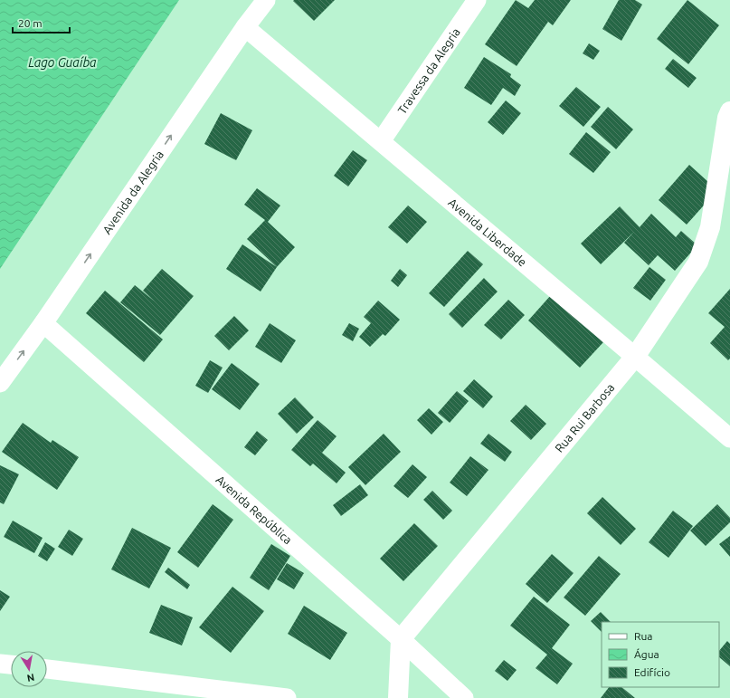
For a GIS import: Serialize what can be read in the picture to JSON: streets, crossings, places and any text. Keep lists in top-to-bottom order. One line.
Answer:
{"streets":{"street":["Travessa da Alegria","Avenida da Alegria","Avenida Liberdade","Rua Rui Barbosa","Avenida República"]},"crossings":[["Travessa da Alegria","Avenida Liberdade"],["Avenida da Alegria","Avenida Liberdade"],["Avenida da Alegria","Avenida República"],["Avenida Liberdade","Rua Rui Barbosa"],["Rua Rui Barbosa","Avenida República"]],"one_way":["Avenida da Alegria"],"water":["Lago Guaíba"],"legend":["Rua","Água","Edifício"],"scale_bar":"20 m","north":"bottom"}
